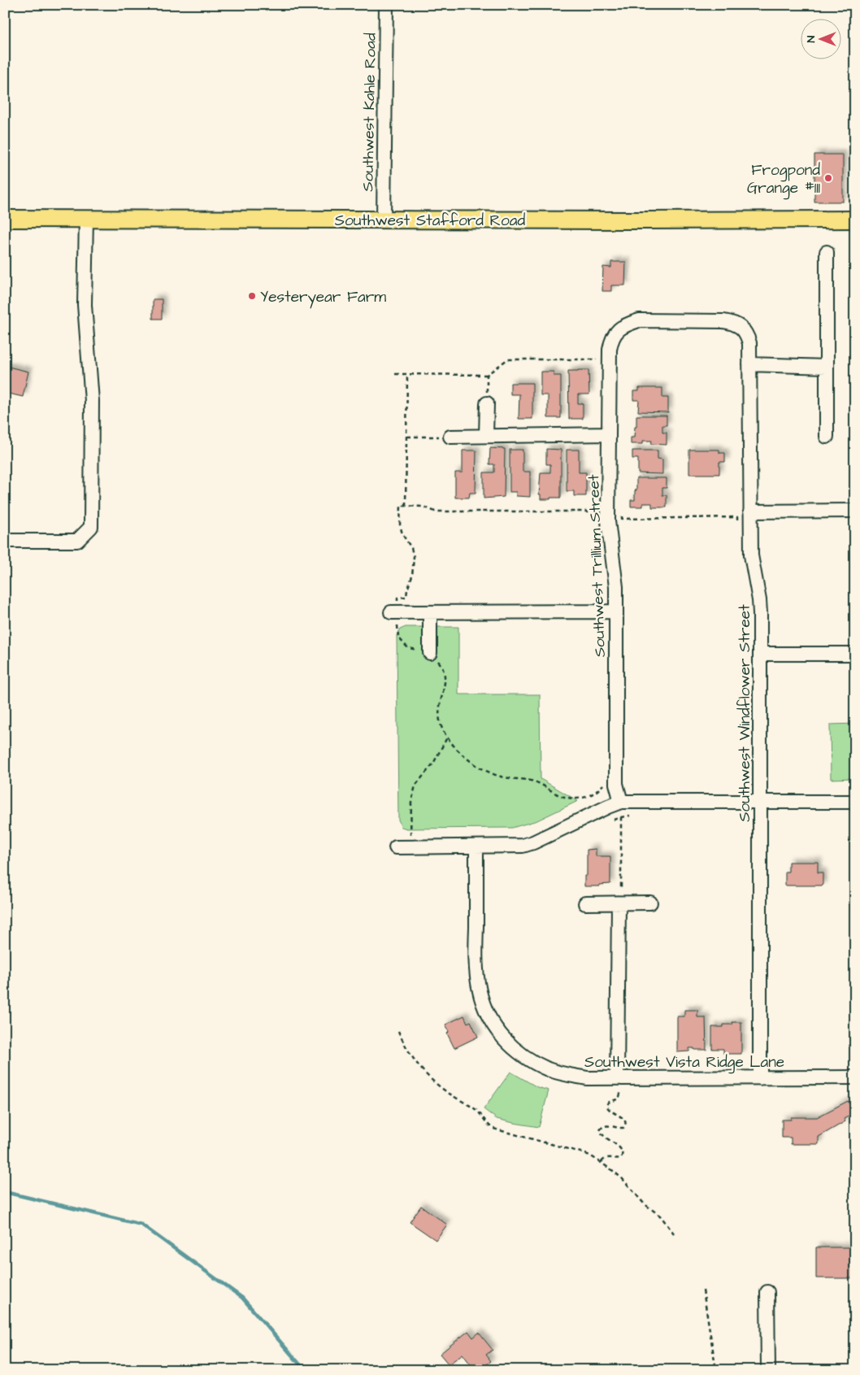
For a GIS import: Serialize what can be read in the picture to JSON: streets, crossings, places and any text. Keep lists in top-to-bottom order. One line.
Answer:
{"streets":{"main road":["Southwest Stafford Road"],"street":["Southwest Kahle Road","Southwest Trillium Street","Southwest Windflower Street","Southwest Vista Ridge Lane"]},"crossings":[["Southwest Kahle Road","Southwest Stafford Road"],["Southwest Trillium Street","Southwest Windflower Street"],["Southwest Windflower Street","Southwest Vista Ridge Lane"]],"places":["Frogpond Grange #111","Yesteryear Farm"],"north":"left"}
